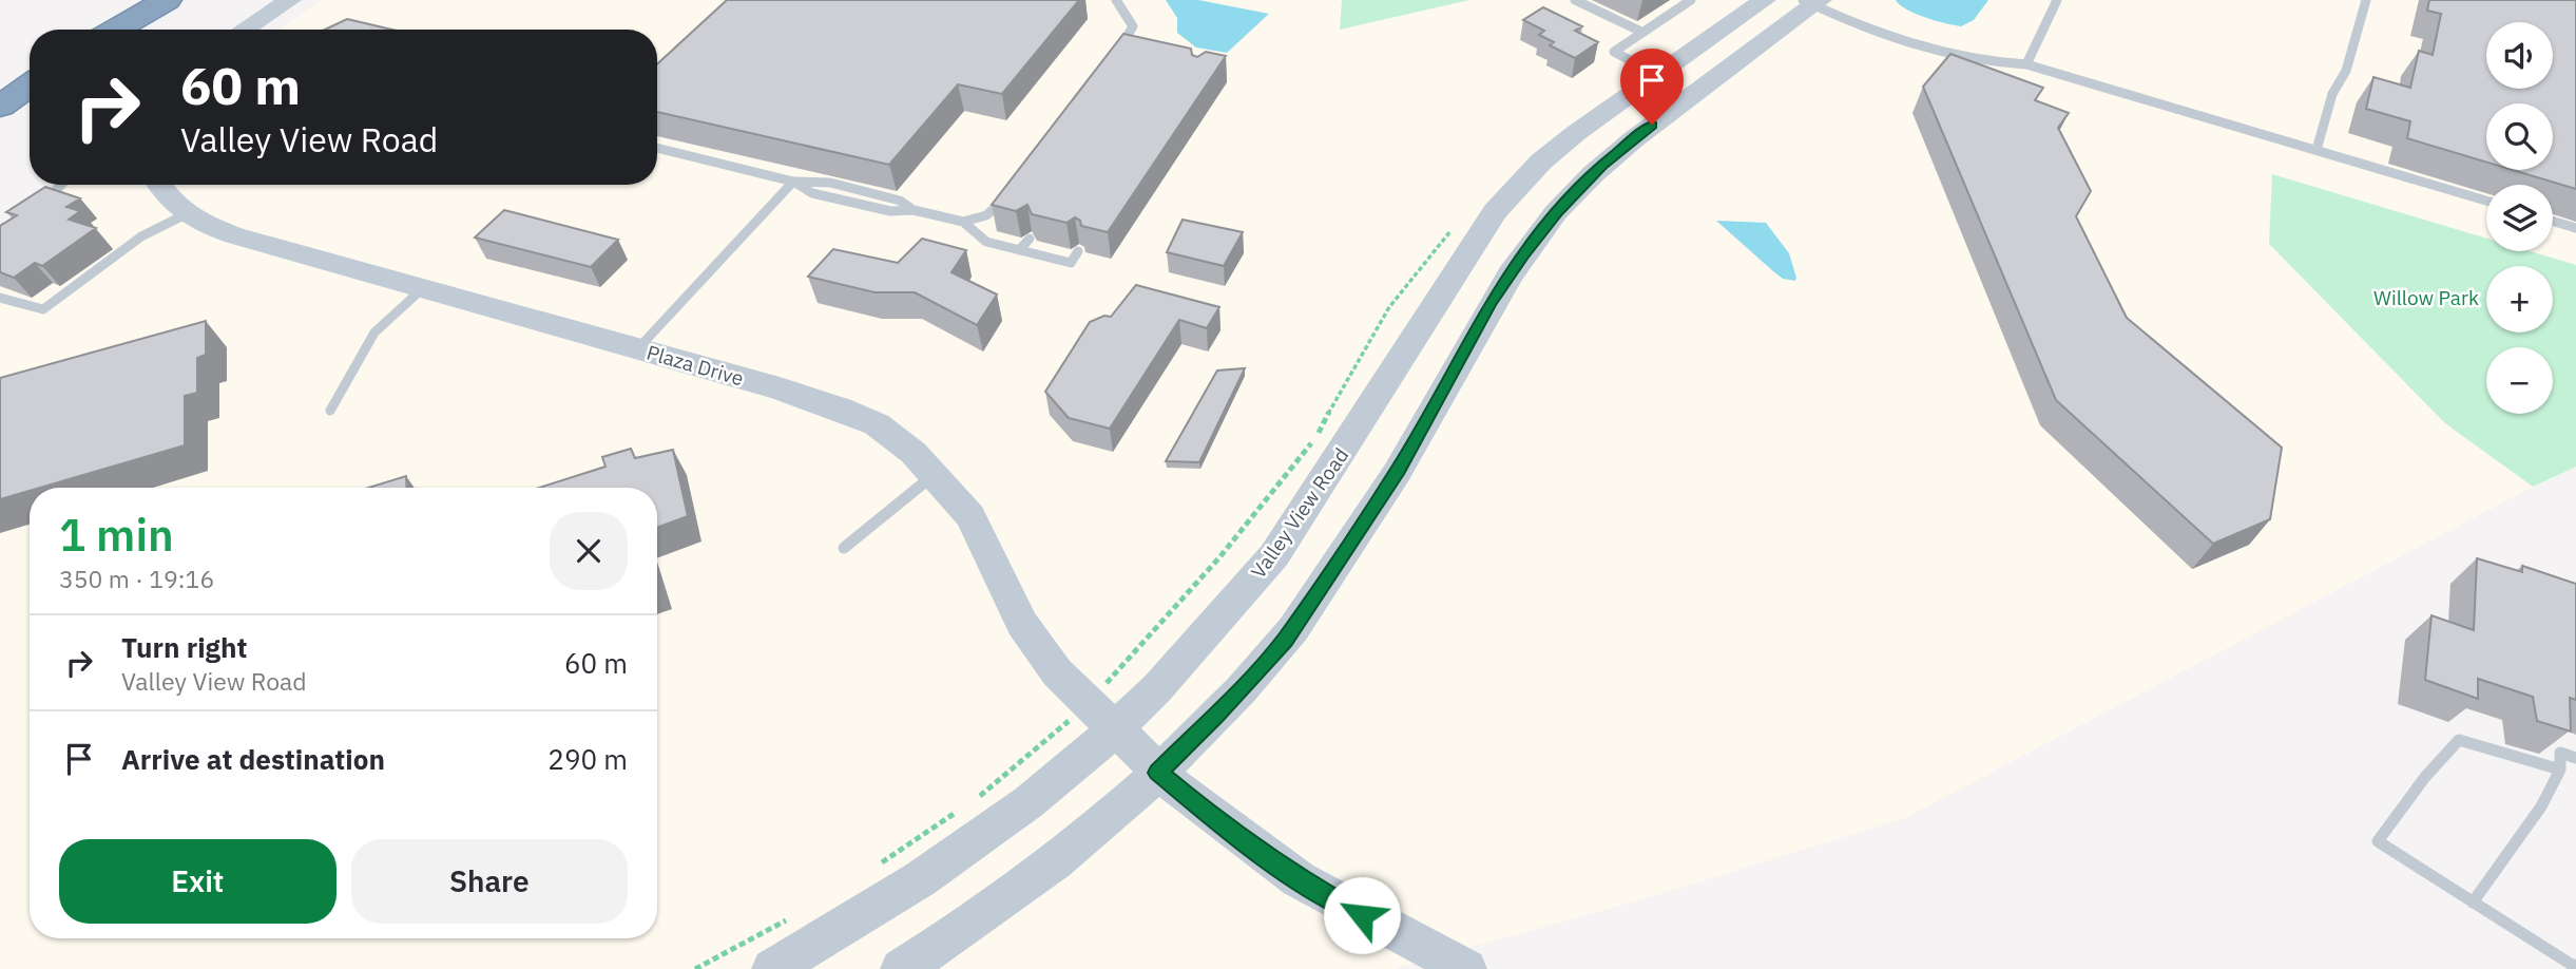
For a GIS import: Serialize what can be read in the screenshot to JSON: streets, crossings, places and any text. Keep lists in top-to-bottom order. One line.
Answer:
{"streets":{"main road":["Plaza Drive","Valley View Road"]},"crossings":[["Plaza Drive","Valley View Road"]],"parks":["Willow Park"],"page":{"map_buttons":["+","−"],"turn":["60 m","Valley View Road"],"heading":["1 min","350 m · 19:16"],"list":[{"name":"Turn right","note":"Valley View Road","value":"60 m"},{"name":"Arrive at destination","value":"290 m"}],"buttons":["Exit","Share"]}}
